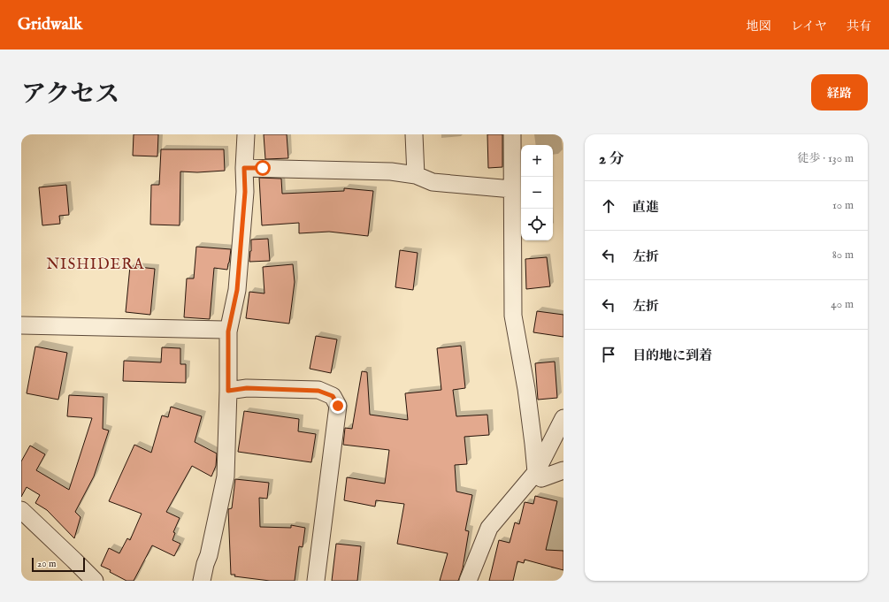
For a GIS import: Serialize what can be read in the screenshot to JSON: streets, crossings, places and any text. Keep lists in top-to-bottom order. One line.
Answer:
{"districts":["NISHIDERA"],"scale_bar":"20 m","page":{"header":"Gridwalk","nav":["地図","レイヤ","共有"],"title":"アクセス","buttons":"経路","heading":["2 分","徒歩 · 130 m"],"map_buttons":["+","−"],"list":[["直進","10 m"],["左折","80 m"],["左折","40 m"],"目的地に到着"],"scale":"20 m"}}
